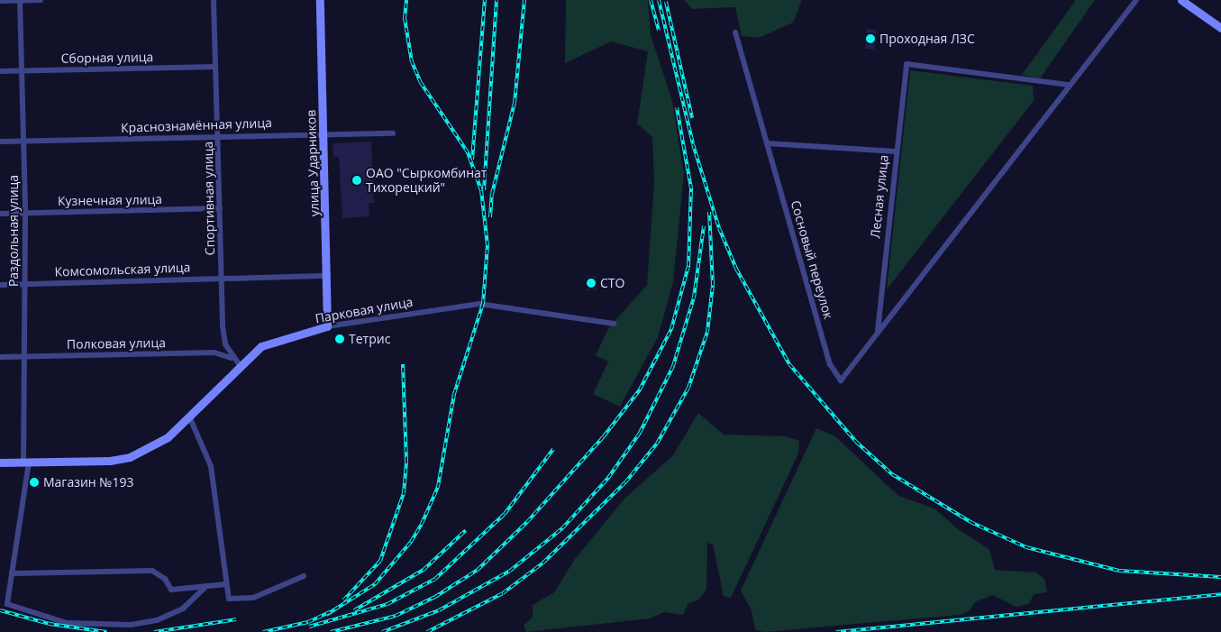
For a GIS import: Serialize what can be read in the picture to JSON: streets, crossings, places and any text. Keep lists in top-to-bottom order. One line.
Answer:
{"streets":{"main road":["улица Ударников","Парковая улица"],"street":["Сборная улица","Краснознамённая улица","Лесная улица","Спортивная улица","Кузнечная улица","Раздольная улица","Сосновый переулок","Комсомольская улица","Полковая улица"]},"crossings":[["Сборная улица","Спортивная улица"],["Сборная улица","Раздольная улица"],["Краснознамённая улица","улица Ударников"],["Краснознамённая улица","Спортивная улица"],["Краснознамённая улица","Раздольная улица"],["улица Ударников","Комсомольская улица"],["улица Ударников","Парковая улица"],["Лесная улица","Сосновый переулок"],["Спортивная улица","Кузнечная улица"],["Спортивная улица","Комсомольская улица"],["Спортивная улица","Полковая улица"],["Кузнечная улица","Раздольная улица"],["Раздольная улица","Комсомольская улица"],["Раздольная улица","Парковая улица"],["Раздольная улица","Полковая улица"]],"places":["Проходная ЛЗС","ОАО \"Сыркомбинат Тихорецкий\"","СТО","Тетрис","Магазин №193"]}
